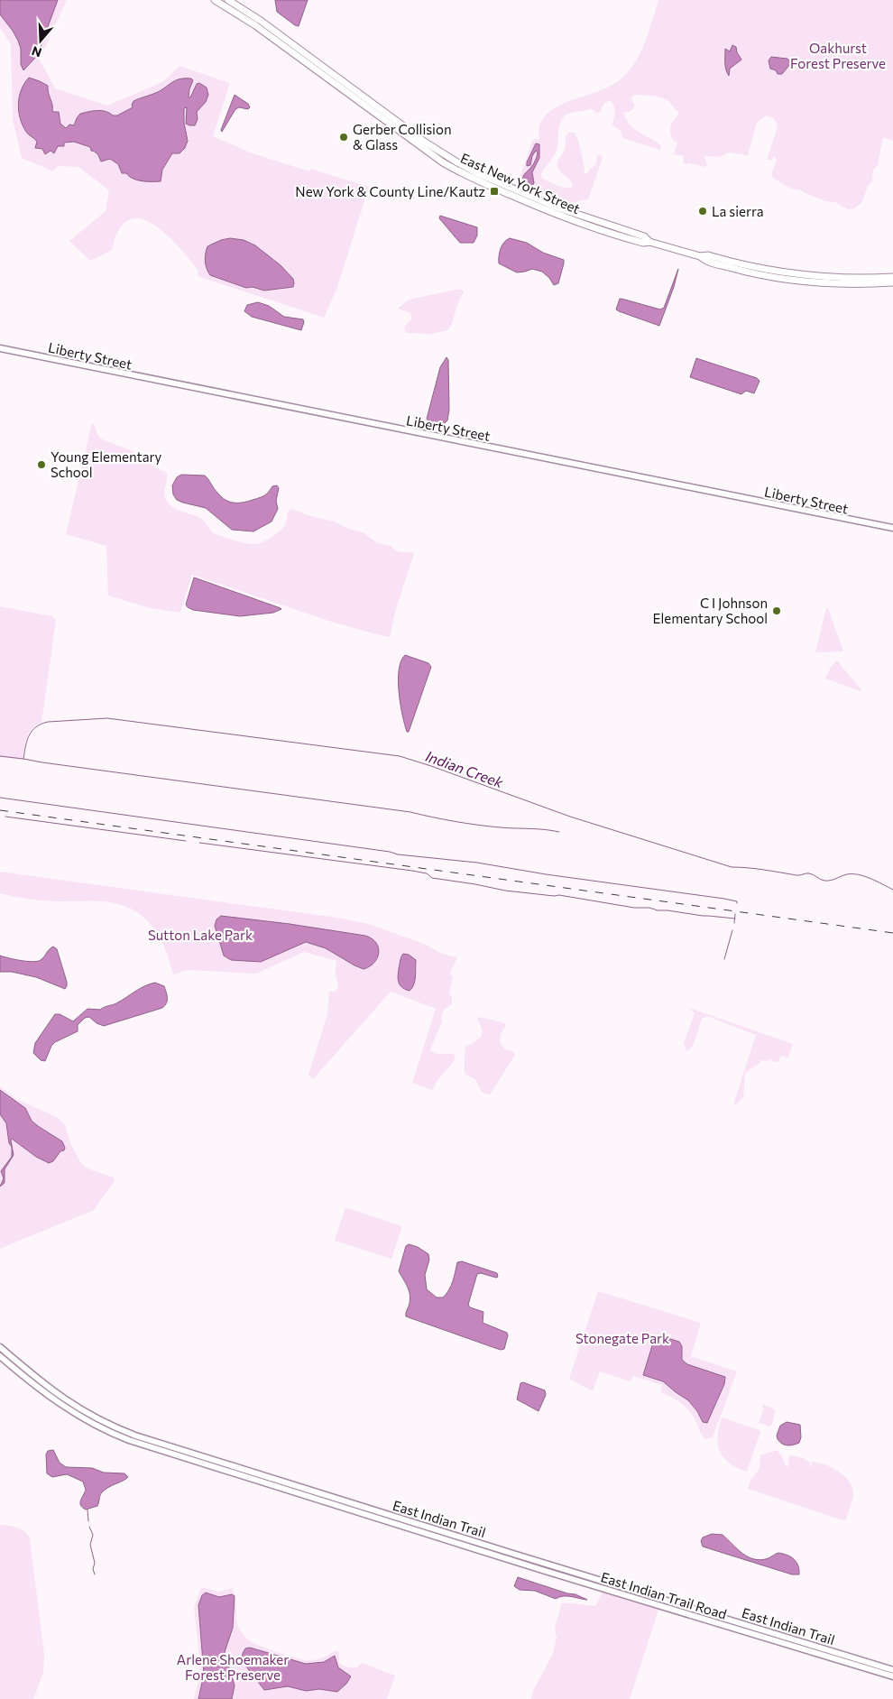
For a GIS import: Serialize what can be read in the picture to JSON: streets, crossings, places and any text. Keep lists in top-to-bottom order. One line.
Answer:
{"streets":{"main road":["East New York Street","Liberty Street","East Indian Trail","East Indian Trail Road"]},"crossings":[["East Indian Trail","East Indian Trail Road"]],"water":["Indian Creek"],"parks":["Oakhurst Forest Preserve","Sutton Lake Park","Stonegate Park","Arlene Shoemaker Forest Preserve"],"places":{"other":["Gerber Collision & Glass","La sierra","Young Elementary School","C I Johnson Elementary School"],"transit":["New York & County Line/Kautz"]},"north":"bottom"}
